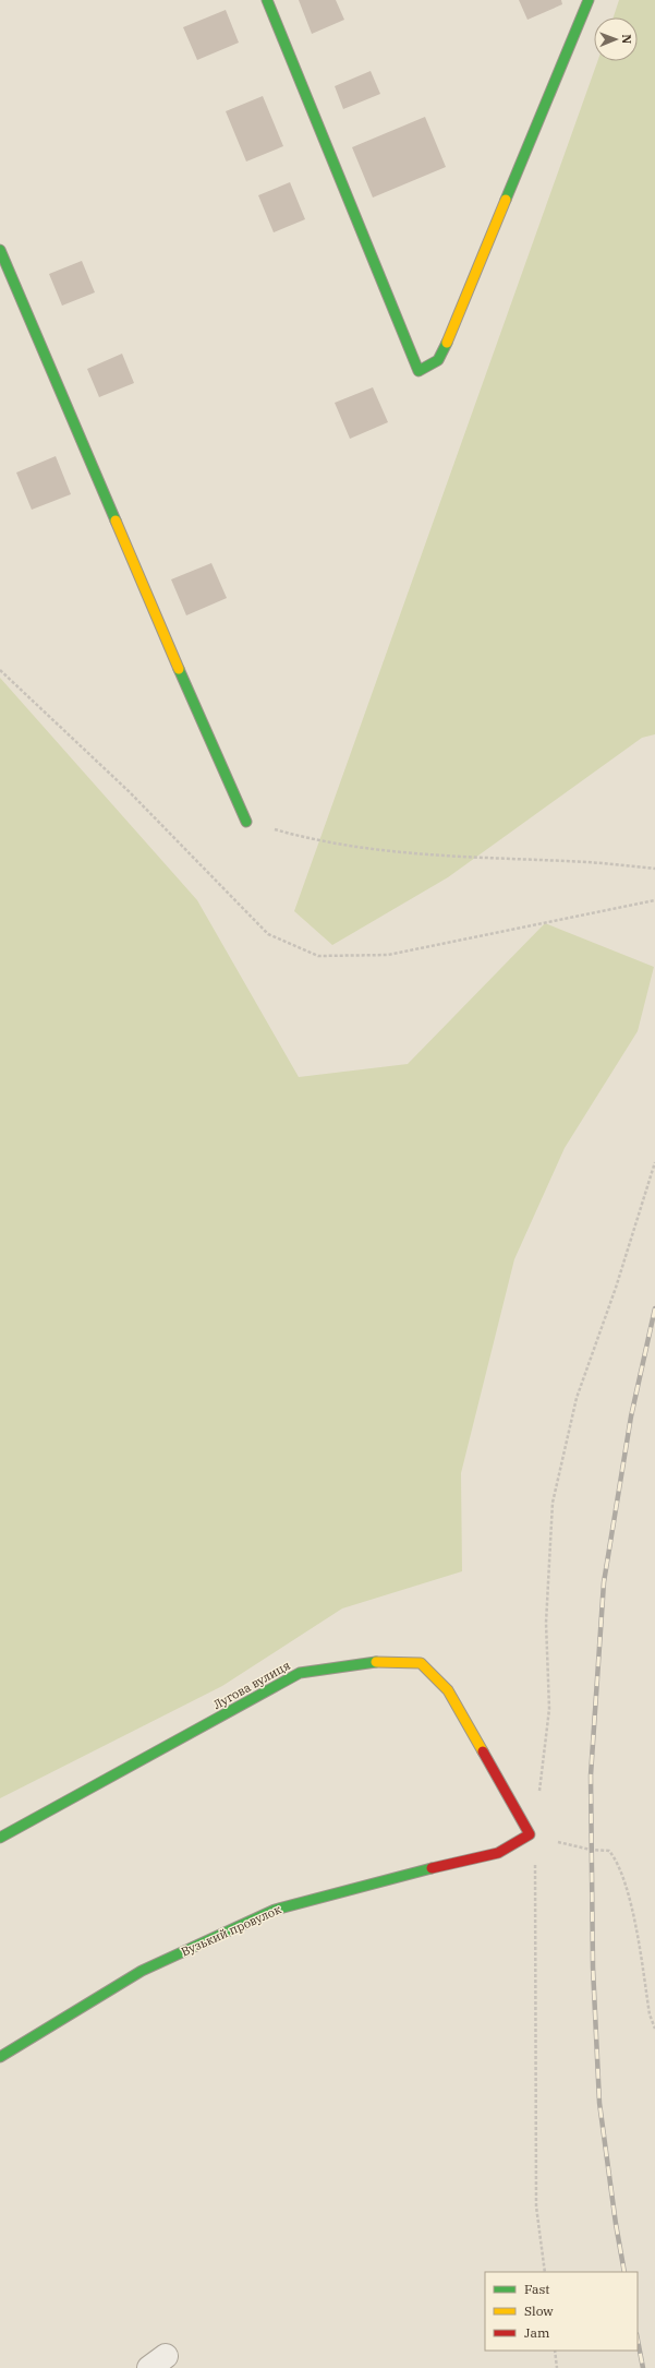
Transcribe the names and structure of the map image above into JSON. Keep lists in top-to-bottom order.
{
  "streets": {
    "street": ["Лугова вулиця", "Вузький провулок"]
  },
  "crossings": [
    ["Лугова вулиця", "Вузький провулок"]
  ],
  "legend": ["Fast", "Slow", "Jam"],
  "north": "right"
}
